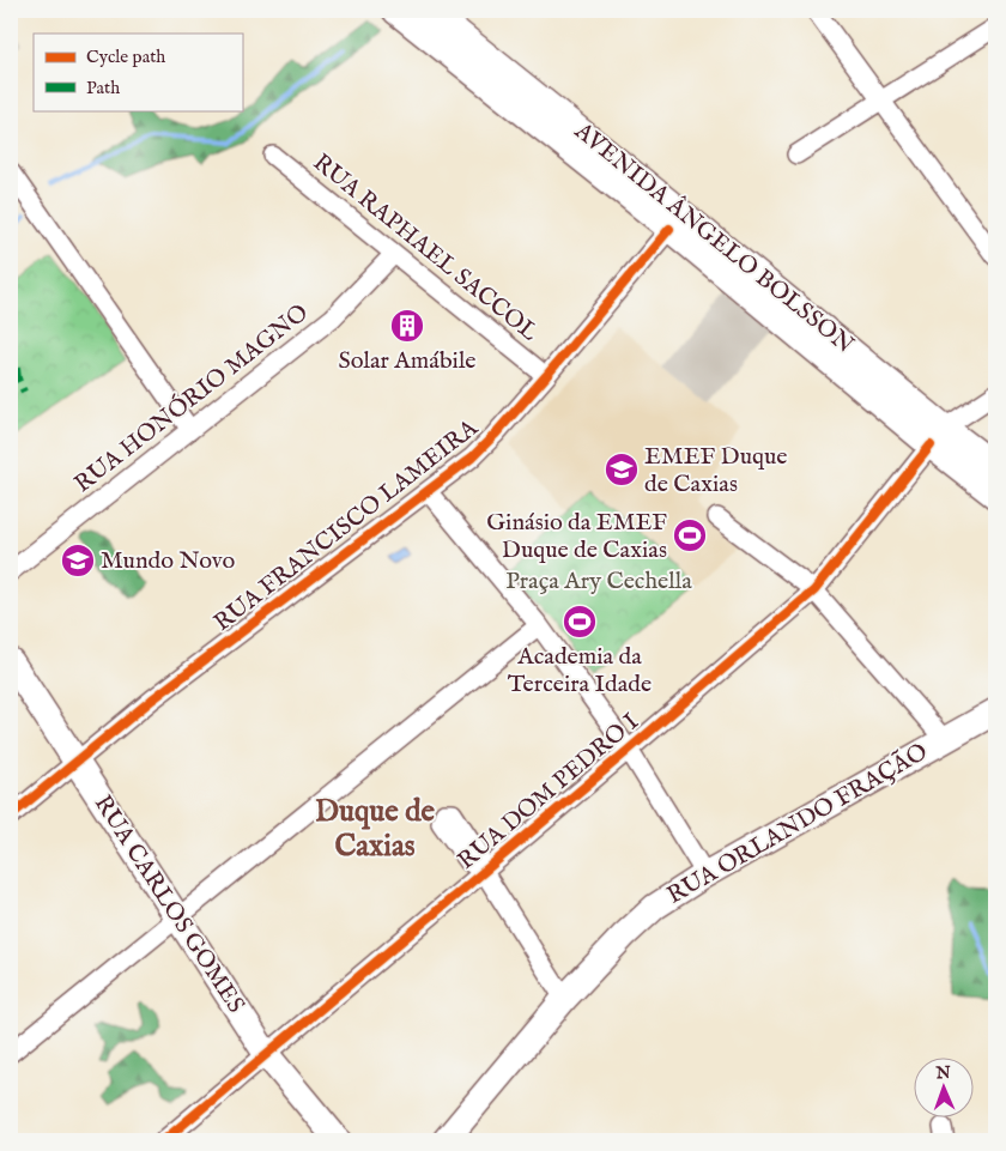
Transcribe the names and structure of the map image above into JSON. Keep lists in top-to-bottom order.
{
  "streets": {
    "main road": ["AVENIDA ÂNGELO BOLSSON", "RUA ORLANDO FRAÇÃO", "RUA CARLOS GOMES"],
    "street": [
      "RUA RAPHAEL SACCOL",
      "RUA HONÓRIO MAGNO",
      "RUA FRANCISCO LAMEIRA",
      "RUA DOM PEDRO I"
    ]
  },
  "crossings": [
    ["AVENIDA ÂNGELO BOLSSON", "RUA FRANCISCO LAMEIRA"],
    ["AVENIDA ÂNGELO BOLSSON", "RUA DOM PEDRO I"],
    ["RUA RAPHAEL SACCOL", "RUA HONÓRIO MAGNO"],
    ["RUA RAPHAEL SACCOL", "RUA FRANCISCO LAMEIRA"],
    ["RUA FRANCISCO LAMEIRA", "RUA CARLOS GOMES"],
    ["RUA DOM PEDRO I", "RUA CARLOS GOMES"]
  ],
  "districts": ["Duque de Caxias"],
  "parks": ["Praça Ary Cechella"],
  "places": {
    "building": ["Solar Amábile"],
    "school or university": ["EMEF Duque de Caxias", "Mundo Novo"],
    "sports": ["Ginásio da EMEF Duque de Caxias", "Academia da Terceira Idade"]
  },
  "legend": ["Cycle path", "Path"],
  "north": "top"
}
